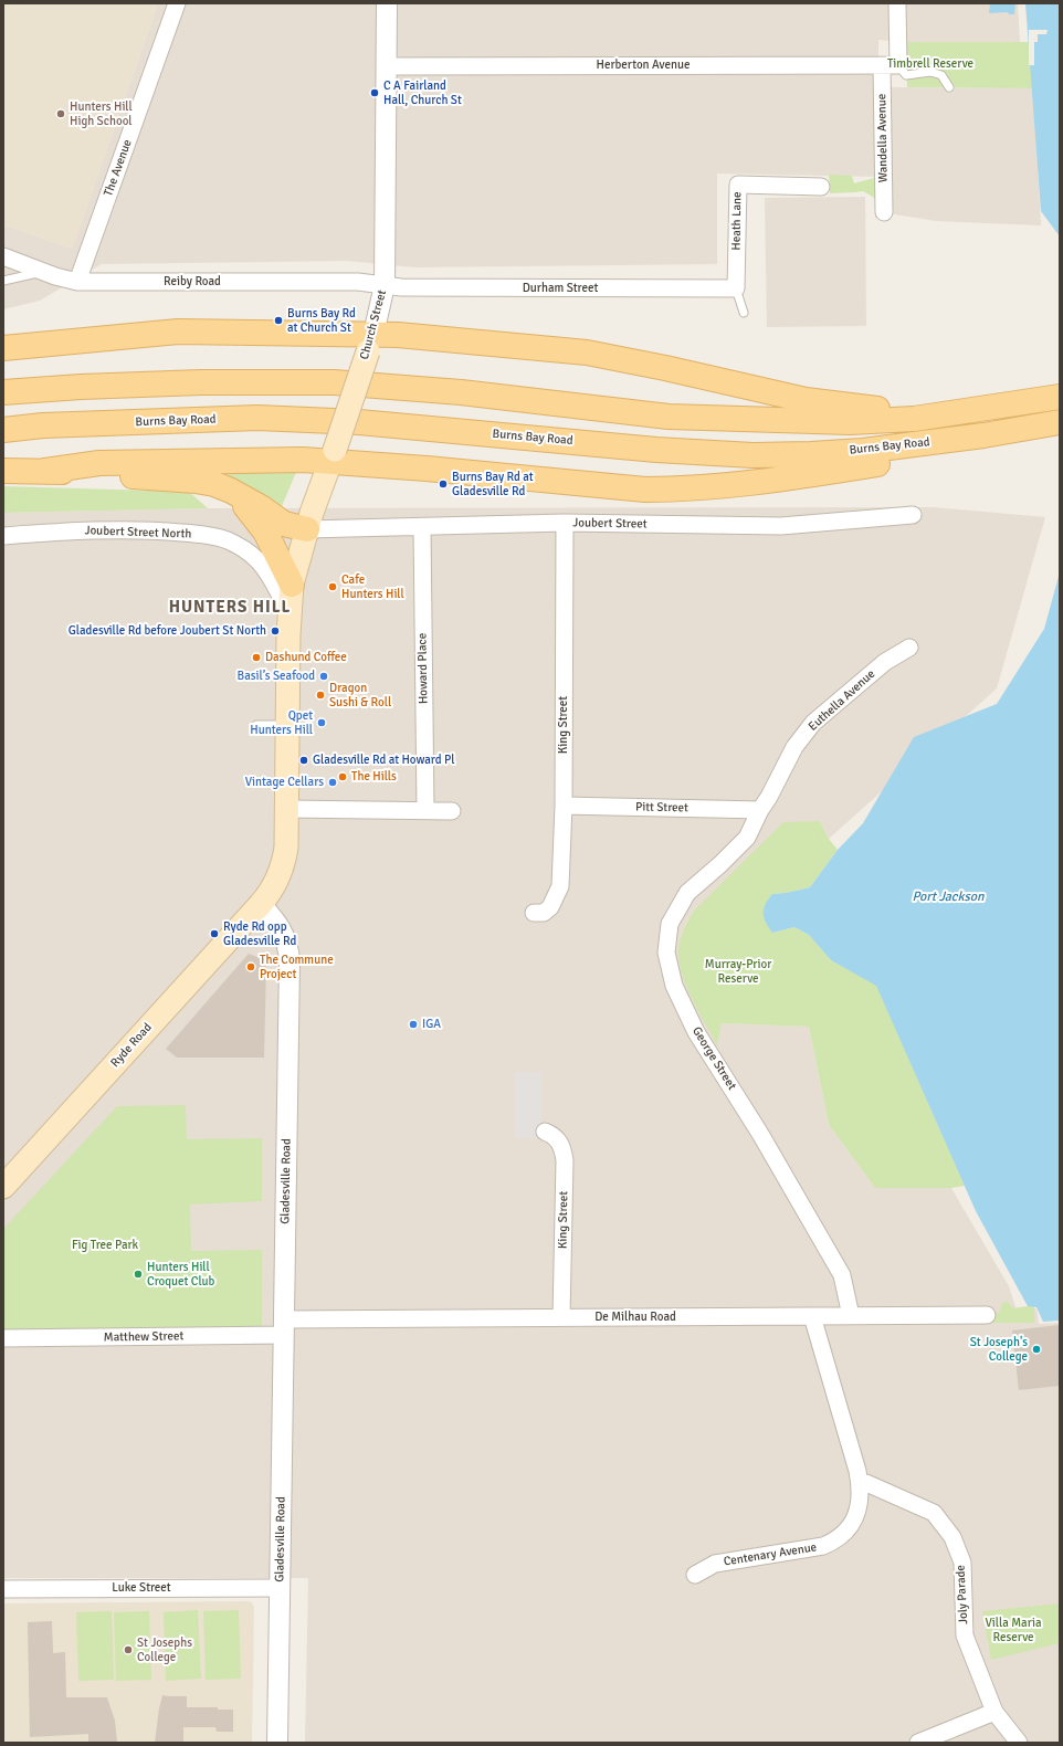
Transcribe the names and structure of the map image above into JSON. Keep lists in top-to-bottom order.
{
  "streets": {
    "main road": ["Church Street", "Burns Bay Road", "Ryde Road"],
    "street": [
      "Herberton Avenue",
      "Wandella Avenue",
      "The Avenue",
      "Heath Lane",
      "Reiby Road",
      "Durham Street",
      "Joubert Street",
      "Joubert Street North",
      "Howard Place",
      "Euthella Avenue",
      "King Street",
      "Pitt Street",
      "George Street",
      "Gladesville Road",
      "De Milhau Road",
      "Matthew Street",
      "Centenary Avenue",
      "Luke Street",
      "Joly Parade"
    ]
  },
  "crossings": [
    ["Herberton Avenue", "Wandella Avenue"],
    ["Herberton Avenue", "Church Street"],
    ["The Avenue", "Reiby Road"],
    ["Heath Lane", "Durham Street"],
    ["Reiby Road", "Durham Street"],
    ["Reiby Road", "Church Street"],
    ["Durham Street", "Church Street"],
    ["Church Street", "Joubert Street"],
    ["Church Street", "Joubert Street North"],
    ["Joubert Street", "Howard Place"],
    ["Joubert Street", "King Street"],
    ["Euthella Avenue", "Pitt Street"],
    ["Euthella Avenue", "George Street"],
    ["King Street", "Pitt Street"],
    ["King Street", "De Milhau Road"],
    ["Pitt Street", "George Street"],
    ["Ryde Road", "Gladesville Road"],
    ["George Street", "De Milhau Road"],
    ["Gladesville Road", "De Milhau Road"],
    ["Gladesville Road", "Matthew Street"],
    ["Gladesville Road", "Luke Street"],
    ["De Milhau Road", "Matthew Street"],
    ["De Milhau Road", "Centenary Avenue"],
    ["Centenary Avenue", "Joly Parade"]
  ],
  "districts": ["HUNTERS HILL"],
  "water": ["Port Jackson"],
  "parks": [
    "Timbrell Reserve",
    "Murray-Prior Reserve",
    "Fig Tree Park",
    "Villa Maria Reserve"
  ],
  "places": [
    "C A Fairland Hall, Church St",
    "Hunters Hill High School",
    "Burns Bay Rd at Church St",
    "Burns Bay Rd at Gladesville Rd",
    "Cafe Hunters Hill",
    "Gladesville Rd before Joubert St North",
    "Dashund Coffee",
    "Basil’s Seafood",
    "Dragon Sushi & Roll",
    "Qpet Hunters Hill",
    "Gladesville Rd at Howard Pl",
    "The Hills",
    "Vintage Cellars",
    "Ryde Rd opp Gladesville Rd",
    "The Commune Project",
    "IGA",
    "Hunters Hill Croquet Club",
    "St Joseph's College",
    "St Josephs College"
  ]
}
